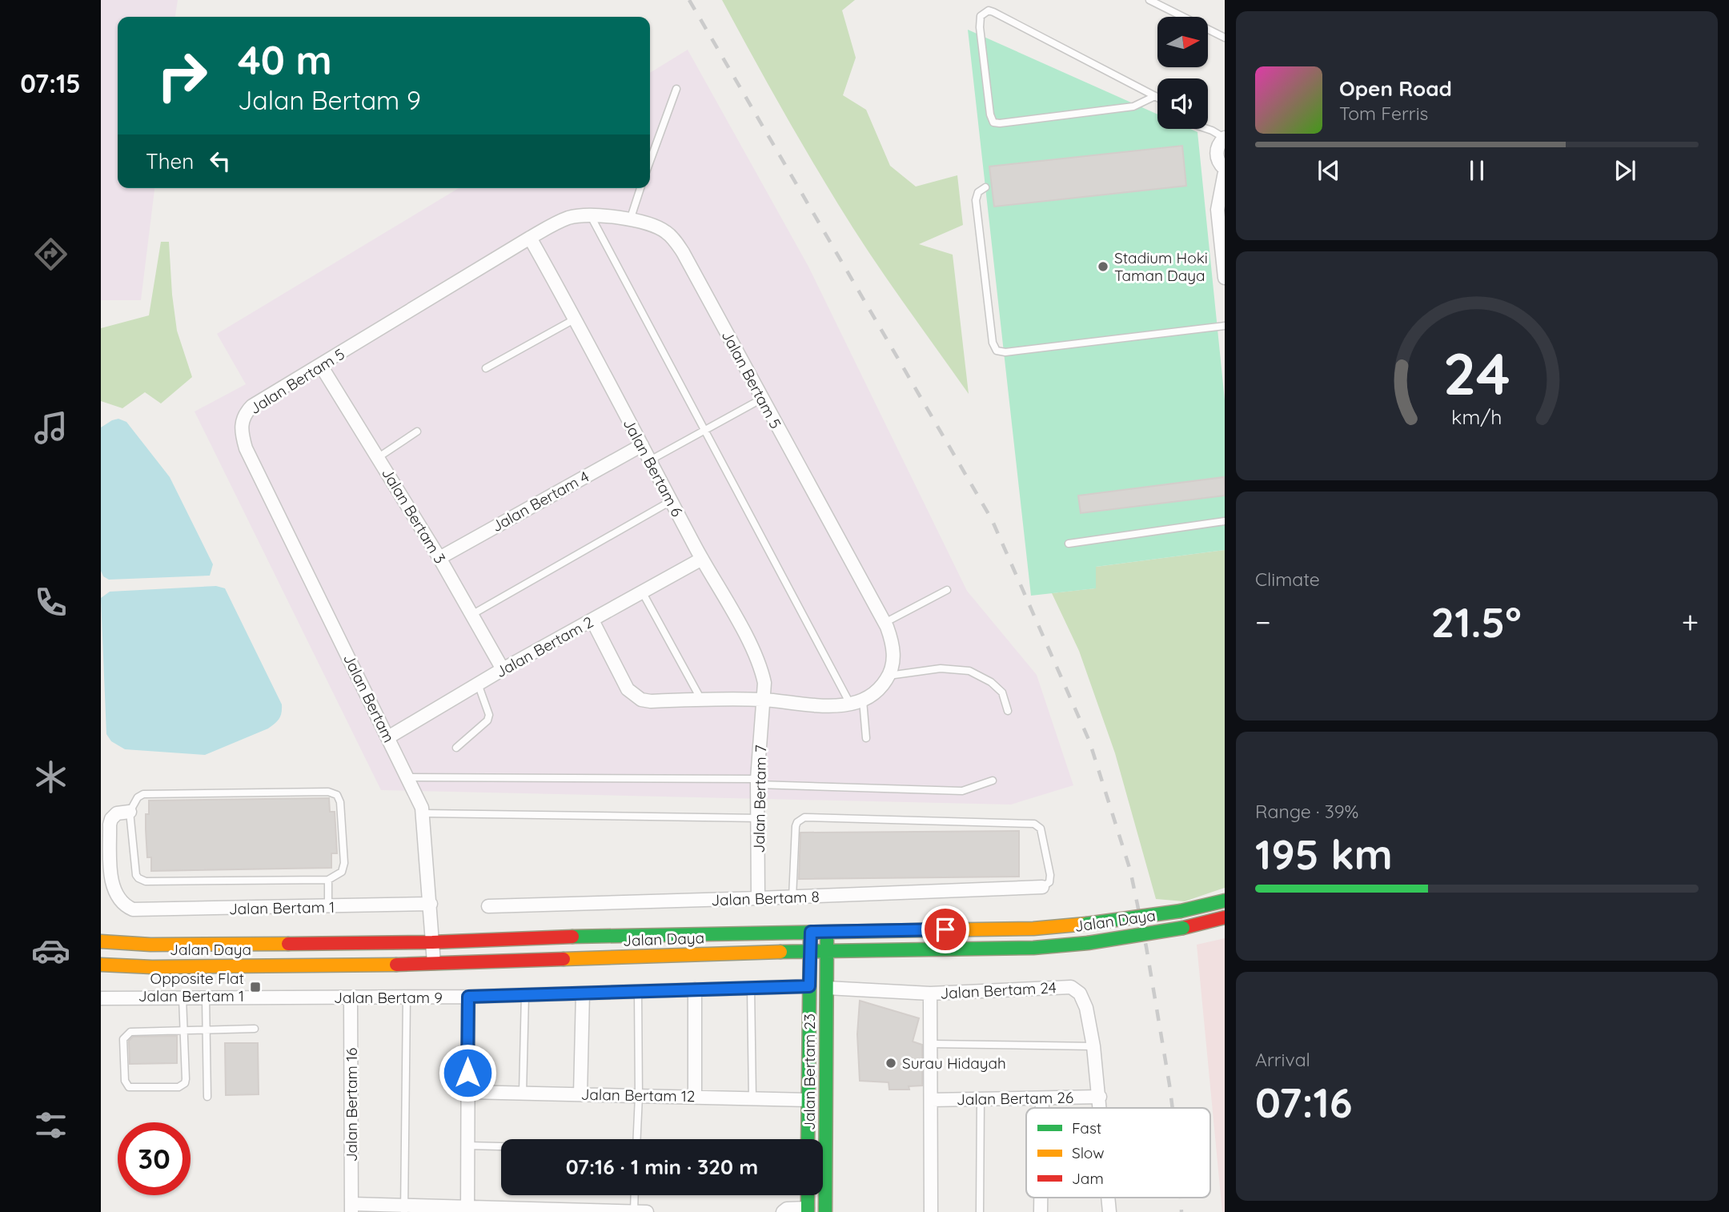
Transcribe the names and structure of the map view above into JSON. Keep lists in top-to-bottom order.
{
  "streets": {
    "main road": ["Jalan Daya", "Jalan Bertam 23"],
    "street": [
      "Jalan Bertam 5",
      "Jalan Bertam 6",
      "Jalan Bertam 4",
      "Jalan Bertam 3",
      "Jalan Bertam 2",
      "Jalan Bertam",
      "Jalan Bertam 7",
      "Jalan Bertam 8",
      "Jalan Bertam 1",
      "Jalan Bertam 24",
      "Jalan Bertam 9",
      "Jalan Bertam 12",
      "Jalan Bertam 26",
      "Jalan Bertam 16"
    ]
  },
  "crossings": [
    ["Jalan Bertam 5", "Jalan Bertam 6"],
    ["Jalan Bertam 5", "Jalan Bertam 3"],
    ["Jalan Bertam 5", "Jalan Bertam"],
    ["Jalan Bertam 6", "Jalan Bertam 4"],
    ["Jalan Bertam 6", "Jalan Bertam 2"],
    ["Jalan Bertam 6", "Jalan Bertam 7"],
    ["Jalan Bertam 4", "Jalan Bertam 3"],
    ["Jalan Bertam 3", "Jalan Bertam 2"],
    ["Jalan Bertam 2", "Jalan Bertam"],
    ["Jalan Bertam", "Jalan Bertam 1"],
    ["Jalan Bertam", "Jalan Daya"],
    ["Jalan Bertam 7", "Jalan Bertam 8"],
    ["Jalan Daya", "Jalan Bertam 23"],
    ["Jalan Bertam 24", "Jalan Bertam 23"],
    ["Jalan Bertam 24", "Jalan Bertam 26"],
    ["Jalan Bertam 9", "Jalan Bertam 23"],
    ["Jalan Bertam 9", "Jalan Bertam 16"],
    ["Jalan Bertam 23", "Jalan Bertam 12"]
  ],
  "places": {
    "other": ["Stadium Hoki Taman Daya", "Surau Hidayah"],
    "transit": ["Opposite Flat Jalan Bertam 1"]
  },
  "legend": ["Fast", "Slow", "Jam"],
  "north": "right",
  "page": {
    "tabs": "07:15",
    "turn": ["40 m", "Jalan Bertam 9"],
    "song": ["Open Road", "Tom Ferris"],
    "then": "Then",
    "tile": [
      "Climate",
      ["Range · 39%", "195 km"],
      ["Arrival", "07:16"]
    ],
    "heat": ["−", "21.5°", "+"],
    "limit": "30",
    "trip": "07:16 · 1 min · 320 m",
    "gauge": ["24", "km/h"]
  }
}
